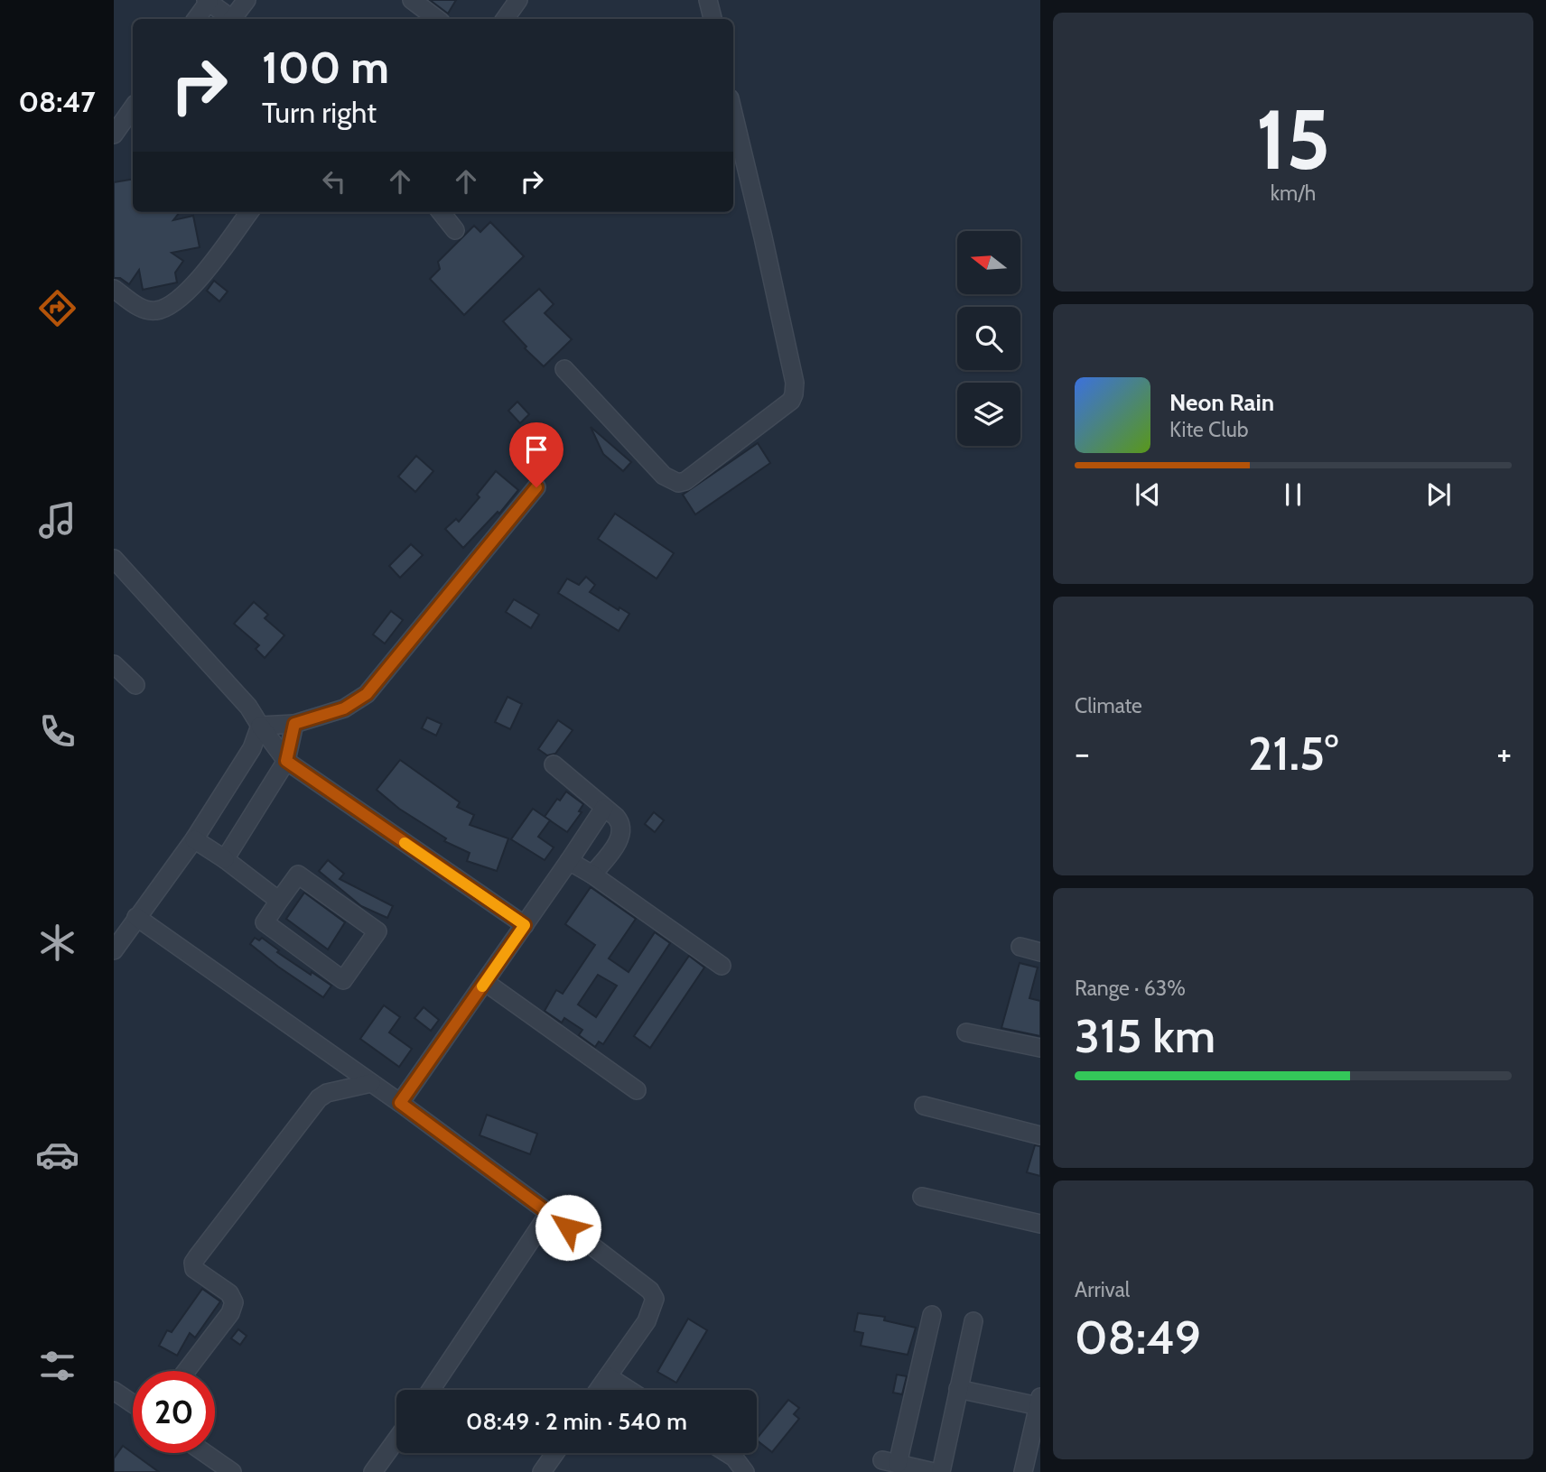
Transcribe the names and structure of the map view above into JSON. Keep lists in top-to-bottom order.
{
  "north": "left",
  "page": {
    "tabs": "08:47",
    "tile": [
      ["15", "km/h"],
      "Climate",
      ["Range · 63%", "315 km"],
      ["Arrival", "08:49"]
    ],
    "turn": ["100 m", "Turn right"],
    "song": ["Neon Rain", "Kite Club"],
    "heat": ["−", "21.5°", "+"],
    "limit": "20",
    "trip": "08:49 · 2 min · 540 m"
  }
}
